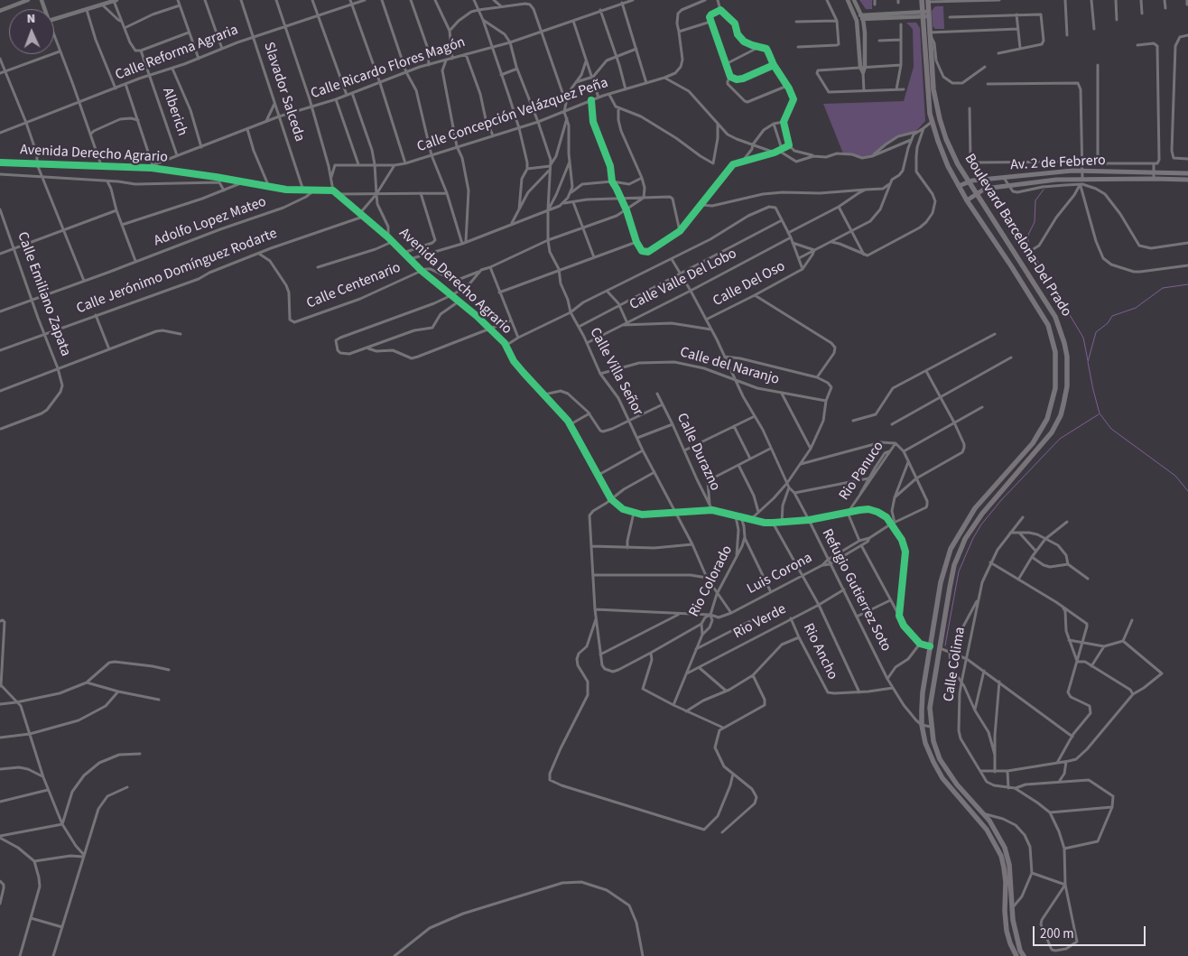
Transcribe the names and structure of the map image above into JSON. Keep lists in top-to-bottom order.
{
  "streets": {
    "main road": ["Av. 2 de Febrero", "Boulevard Barcelona-Del Prado"],
    "street": [
      "Calle Reforma Agraria",
      "Calle Ricardo Flores Magón",
      "Slavador Salceda",
      "Alberich",
      "Calle Concepción Velázquez Peña",
      "Avenida Derecho Agrario",
      "Adolfo Lopez Mateo",
      "Calle Jerónimo Domínguez Rodarte",
      "Calle Valle Del Lobo",
      "Calle Del Oso",
      "Calle Centenario",
      "Calle Emiliano Zapata",
      "Calle del Naranjo",
      "Calle Villa Señor",
      "Calle Durazno",
      "Rio Panuco",
      "Luis Corona",
      "Rio Colorado",
      "Refugio Gutierrez Soto",
      "Rio Verde",
      "Rio Ancho",
      "Calle Colima"
    ]
  },
  "crossings": [
    ["Calle Reforma Agraria", "Slavador Salceda"],
    ["Calle Reforma Agraria", "Alberich"],
    ["Calle Ricardo Flores Magón", "Slavador Salceda"],
    ["Calle Ricardo Flores Magón", "Alberich"],
    ["Calle Ricardo Flores Magón", "Avenida Derecho Agrario"],
    ["Slavador Salceda", "Avenida Derecho Agrario"],
    ["Calle Concepción Velázquez Peña", "Calle Villa Señor"],
    ["Avenida Derecho Agrario", "Adolfo Lopez Mateo"],
    ["Avenida Derecho Agrario", "Calle Jerónimo Domínguez Rodarte"],
    ["Avenida Derecho Agrario", "Calle Valle Del Lobo"],
    ["Avenida Derecho Agrario", "Calle Centenario"],
    ["Avenida Derecho Agrario", "Calle Villa Señor"],
    ["Avenida Derecho Agrario", "Calle Durazno"],
    ["Avenida Derecho Agrario", "Rio Panuco"],
    ["Avenida Derecho Agrario", "Luis Corona"],
    ["Avenida Derecho Agrario", "Rio Colorado"],
    ["Avenida Derecho Agrario", "Refugio Gutierrez Soto"],
    ["Av. 2 de Febrero", "Boulevard Barcelona-Del Prado"],
    ["Boulevard Barcelona-Del Prado", "Refugio Gutierrez Soto"],
    ["Calle Jerónimo Domínguez Rodarte", "Calle Centenario"],
    ["Calle Jerónimo Domínguez Rodarte", "Calle Emiliano Zapata"],
    ["Calle Valle Del Lobo", "Calle Villa Señor"],
    ["Calle Valle Del Lobo", "Refugio Gutierrez Soto"],
    ["Calle Del Oso", "Refugio Gutierrez Soto"],
    ["Calle del Naranjo", "Calle Villa Señor"],
    ["Calle del Naranjo", "Refugio Gutierrez Soto"],
    ["Calle Villa Señor", "Luis Corona"],
    ["Calle Villa Señor", "Rio Colorado"],
    ["Luis Corona", "Rio Colorado"],
    ["Luis Corona", "Refugio Gutierrez Soto"],
    ["Rio Colorado", "Rio Verde"],
    ["Refugio Gutierrez Soto", "Rio Verde"],
    ["Rio Verde", "Rio Ancho"]
  ],
  "scale_bar": "200 m",
  "north": "top"
}
